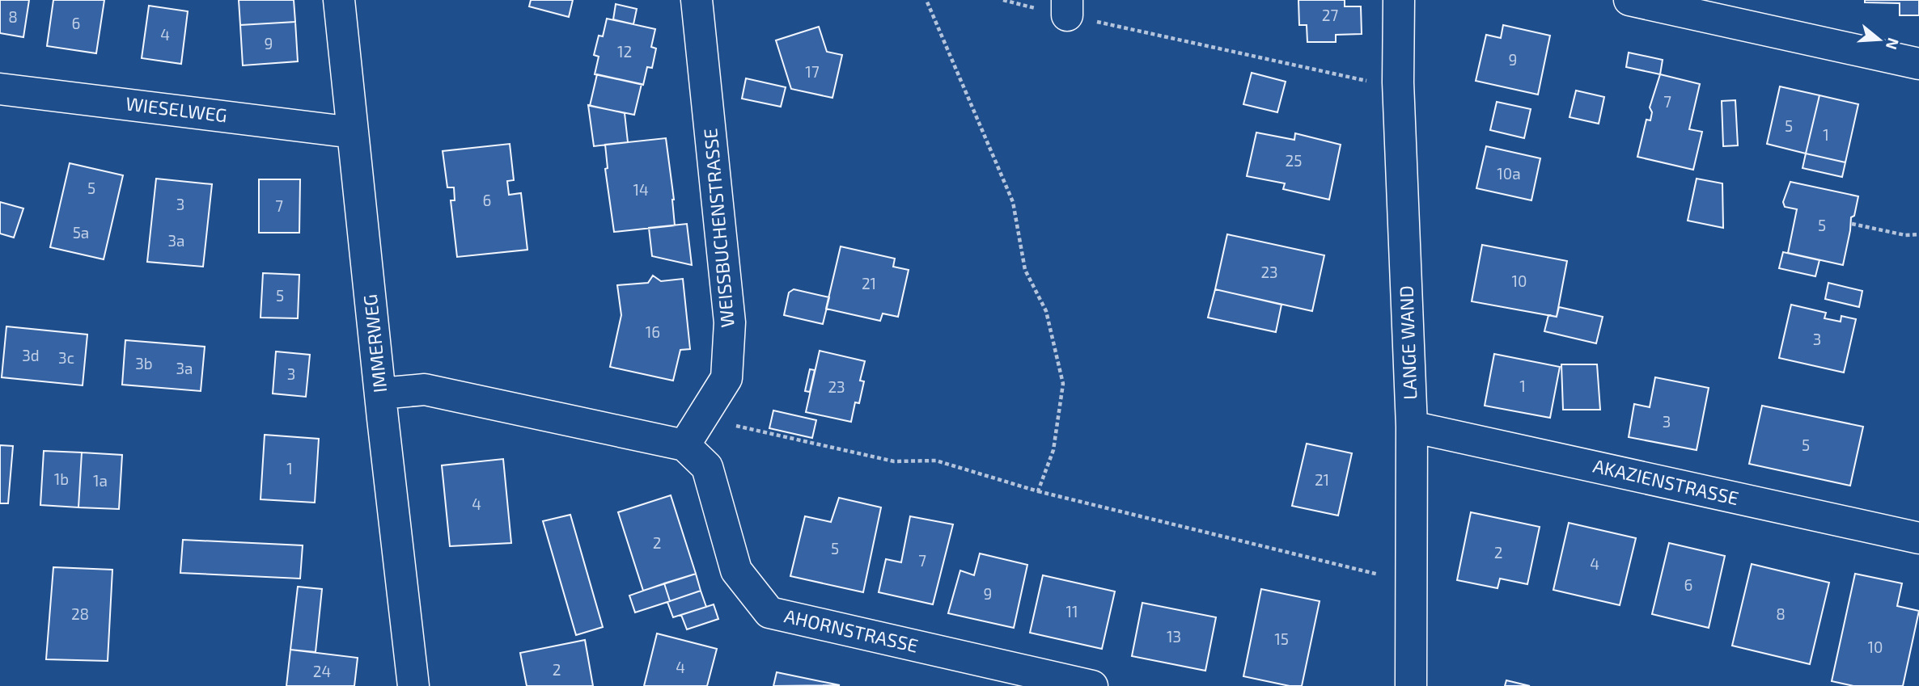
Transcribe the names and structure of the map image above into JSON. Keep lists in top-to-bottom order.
{
  "streets": {
    "street": [
      "WIESELWEG",
      "WEISSBUCHENSTRASSE",
      "LANGE WAND",
      "IMMERWEG",
      "AKAZIENSTRASSE",
      "AHORNSTRASSE"
    ]
  },
  "crossings": [
    ["WIESELWEG", "IMMERWEG"],
    ["WEISSBUCHENSTRASSE", "AHORNSTRASSE"],
    ["LANGE WAND", "AKAZIENSTRASSE"]
  ],
  "house_numbers": [
    "27",
    "8",
    "6",
    "4",
    "9",
    "12",
    "9",
    "17",
    "7",
    "5",
    "1",
    "25",
    "10a",
    "5",
    "14",
    "6",
    "3",
    "7",
    "5",
    "5a",
    "3a",
    "23",
    "10",
    "21",
    "5",
    "16",
    "3",
    "3d",
    "3c",
    "3b",
    "3a",
    "3",
    "1",
    "23",
    "3",
    "5",
    "1",
    "1b",
    "21",
    "1a",
    "4",
    "2",
    "5",
    "2",
    "7",
    "4",
    "6",
    "9",
    "11",
    "28",
    "8",
    "13",
    "15",
    "10",
    "4",
    "2",
    "24"
  ],
  "north": "right"
}
